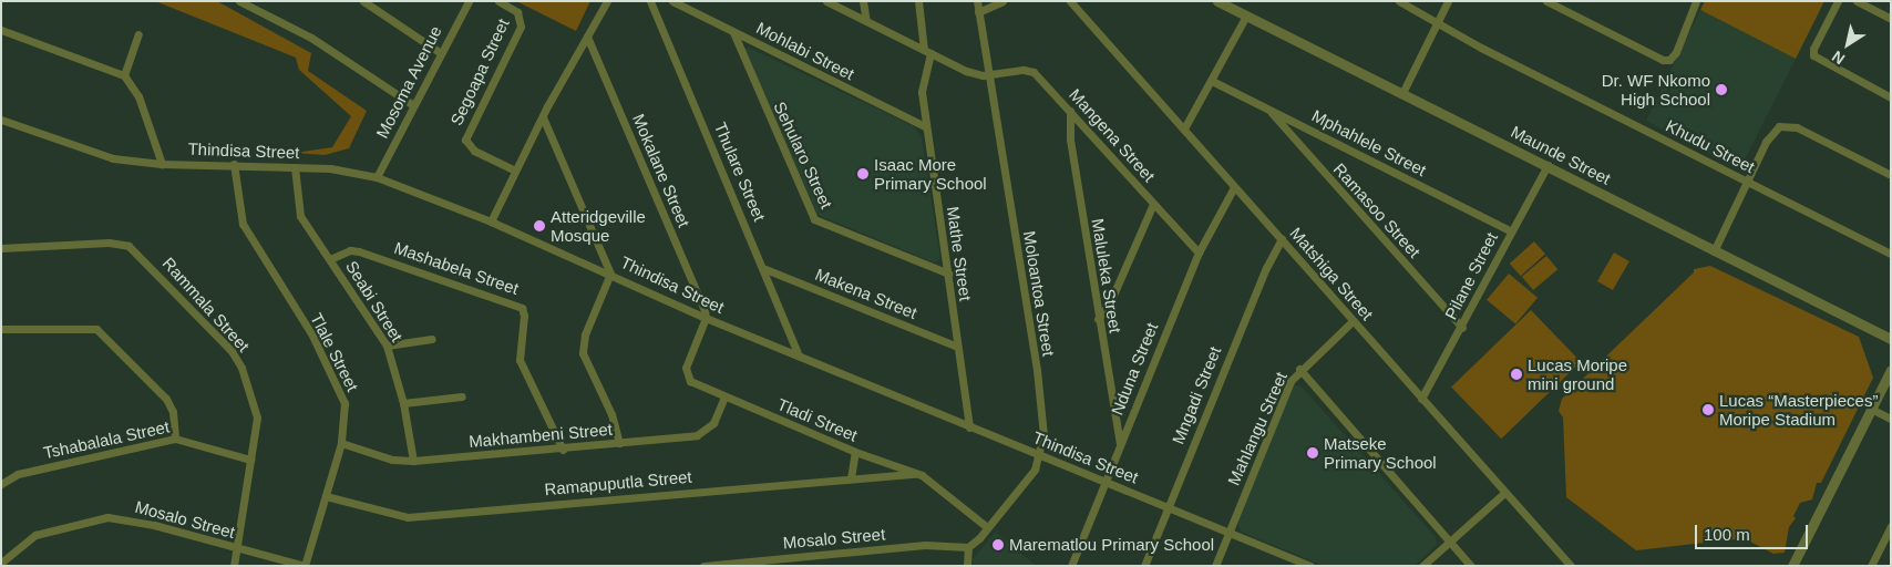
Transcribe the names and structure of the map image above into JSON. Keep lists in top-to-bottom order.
{
  "streets": {
    "street": [
      "Mohlabi Street",
      "Segoapa Street",
      "Mosoma Avenue",
      "Mangena Street",
      "Mphahlele Street",
      "Khudu Street",
      "Thindisa Street",
      "Sehularo Street",
      "Maunde Street",
      "Mokalane Street",
      "Thulare Street",
      "Ramasoo Street",
      "Mathe Street",
      "Mashabela Street",
      "Matshiga Street",
      "Maluleka Street",
      "Pilane Street",
      "Makena Street",
      "Moloantoa Street",
      "Seabi Street",
      "Rammala Street",
      "Tlale Street",
      "Nduna Street",
      "Mngadi Street",
      "Tladi Street",
      "Mahlangu Street",
      "Makhambeni Street",
      "Tshabalala Street",
      "Ramapuputla Street",
      "Mosalo Street"
    ]
  },
  "crossings": [
    ["Mohlabi Street", "Sehularo Street"],
    ["Mohlabi Street", "Mathe Street"],
    ["Mosoma Avenue", "Thindisa Street"],
    ["Mangena Street", "Maluleka Street"],
    ["Mangena Street", "Moloantoa Street"],
    ["Mangena Street", "Nduna Street"],
    ["Mphahlele Street", "Ramasoo Street"],
    ["Mphahlele Street", "Pilane Street"],
    ["Thindisa Street", "Mokalane Street"],
    ["Thindisa Street", "Thulare Street"],
    ["Thindisa Street", "Mathe Street"],
    ["Thindisa Street", "Moloantoa Street"],
    ["Thindisa Street", "Seabi Street"],
    ["Thindisa Street", "Tlale Street"],
    ["Thindisa Street", "Nduna Street"],
    ["Thindisa Street", "Mngadi Street"],
    ["Thindisa Street", "Tladi Street"],
    ["Thindisa Street", "Mahlangu Street"],
    ["Sehularo Street", "Mathe Street"],
    ["Maunde Street", "Pilane Street"],
    ["Mokalane Street", "Tladi Street"],
    ["Thulare Street", "Makena Street"],
    ["Ramasoo Street", "Pilane Street"],
    ["Mathe Street", "Makena Street"],
    ["Mashabela Street", "Seabi Street"],
    ["Mashabela Street", "Makhambeni Street"],
    ["Matshiga Street", "Pilane Street"],
    ["Matshiga Street", "Nduna Street"],
    ["Matshiga Street", "Mngadi Street"],
    ["Matshiga Street", "Mahlangu Street"],
    ["Maluleka Street", "Nduna Street"],
    ["Moloantoa Street", "Tladi Street"],
    ["Moloantoa Street", "Mosalo Street"],
    ["Seabi Street", "Makhambeni Street"],
    ["Rammala Street", "Tshabalala Street"],
    ["Rammala Street", "Mosalo Street"],
    ["Tlale Street", "Makhambeni Street"],
    ["Tlale Street", "Ramapuputla Street"],
    ["Tlale Street", "Mosalo Street"],
    ["Tladi Street", "Makhambeni Street"],
    ["Tladi Street", "Ramapuputla Street"]
  ],
  "places": [
    "Dr. WF Nkomo High School",
    "Isaac More Primary School",
    "Atteridgeville Mosque",
    "Lucas Moripe mini ground",
    "Lucas “Masterpieces” Moripe Stadium",
    "Matseke Primary School",
    "Marematlou Primary School"
  ],
  "scale_bar": "100 m",
  "north": "bottom left"
}
